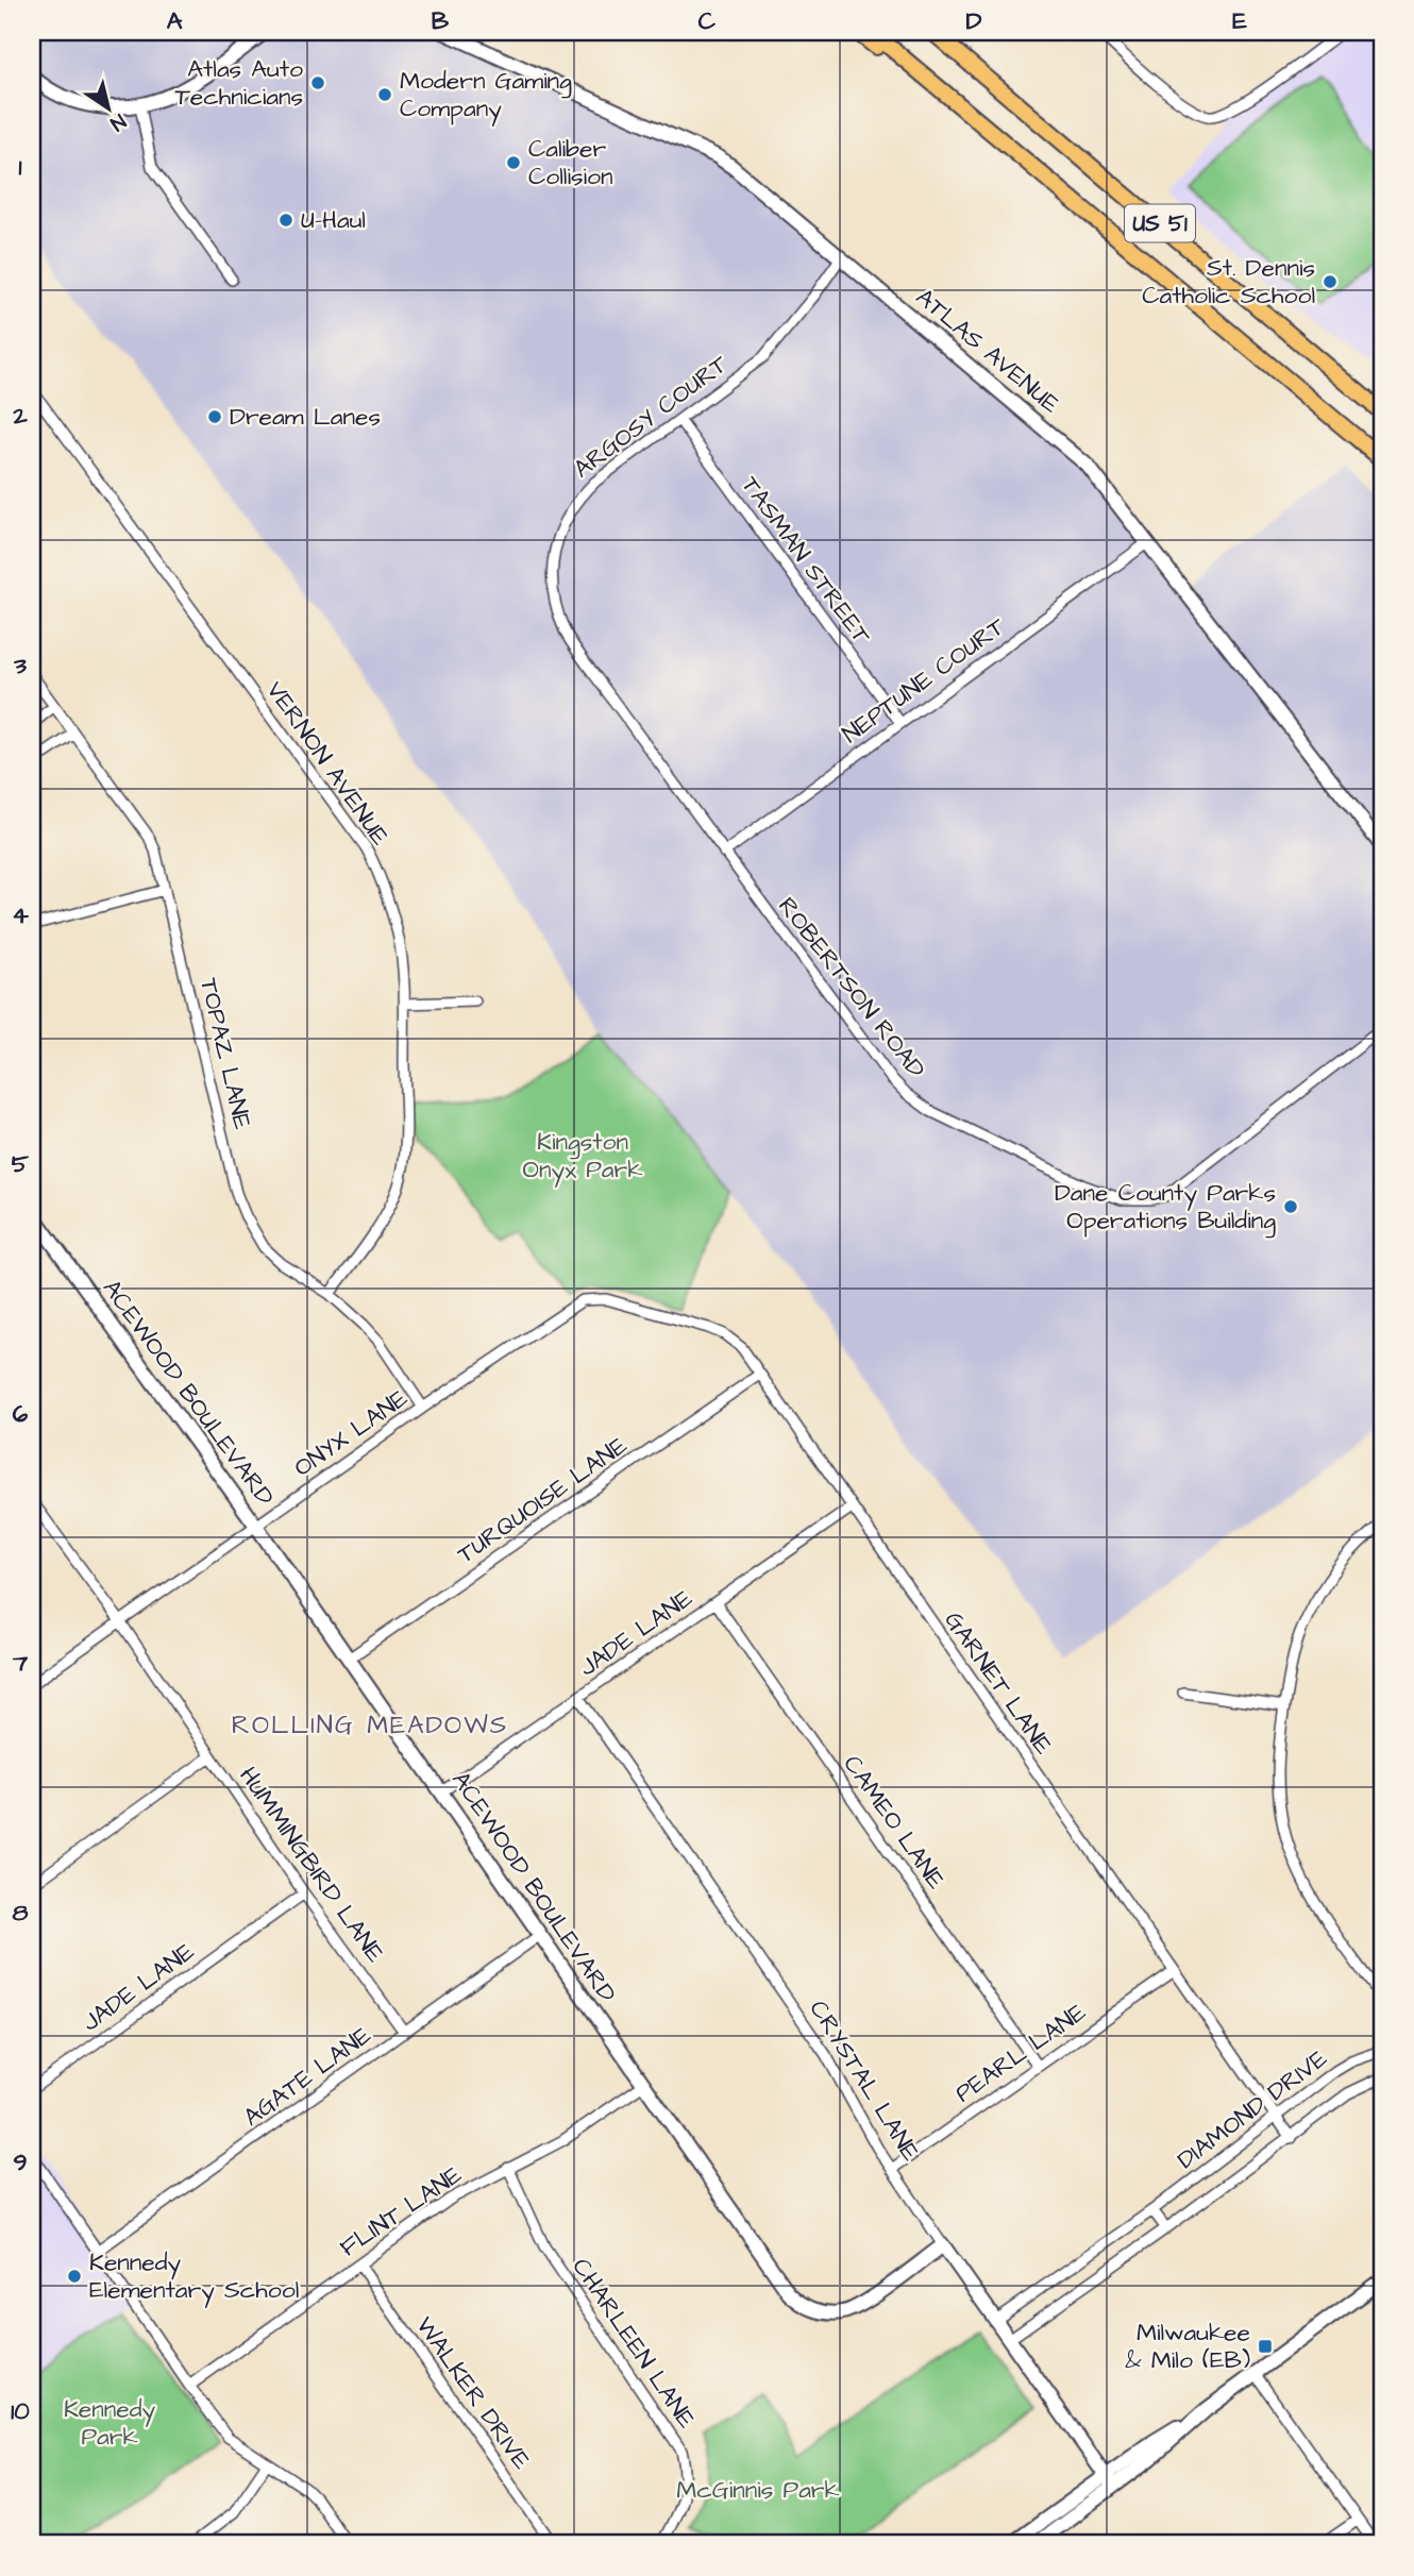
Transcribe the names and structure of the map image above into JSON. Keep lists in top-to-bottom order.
{
  "streets": {
    "main road": ["US 51"],
    "street": [
      "ATLAS AVENUE",
      "ARGOSY COURT",
      "TASMAN STREET",
      "NEPTUNE COURT",
      "VERNON AVENUE",
      "ROBERTSON ROAD",
      "TOPAZ LANE",
      "ACEWOOD BOULEVARD",
      "ONYX LANE",
      "TURQUOISE LANE",
      "JADE LANE",
      "GARNET LANE",
      "CAMEO LANE",
      "HUMMINGBIRD LANE",
      "PEARL LANE",
      "AGATE LANE",
      "CRYSTAL LANE",
      "DIAMOND DRIVE",
      "FLINT LANE",
      "CHARLEEN LANE",
      "WALKER DRIVE"
    ]
  },
  "crossings": [
    ["ATLAS AVENUE", "ARGOSY COURT"],
    ["ATLAS AVENUE", "NEPTUNE COURT"],
    ["ARGOSY COURT", "TASMAN STREET"],
    ["ARGOSY COURT", "NEPTUNE COURT"],
    ["ARGOSY COURT", "ROBERTSON ROAD"],
    ["TASMAN STREET", "NEPTUNE COURT"],
    ["NEPTUNE COURT", "ROBERTSON ROAD"],
    ["VERNON AVENUE", "TOPAZ LANE"],
    ["TOPAZ LANE", "ONYX LANE"],
    ["ACEWOOD BOULEVARD", "ONYX LANE"],
    ["ACEWOOD BOULEVARD", "TURQUOISE LANE"],
    ["ACEWOOD BOULEVARD", "JADE LANE"],
    ["ACEWOOD BOULEVARD", "AGATE LANE"],
    ["ACEWOOD BOULEVARD", "CRYSTAL LANE"],
    ["ACEWOOD BOULEVARD", "FLINT LANE"],
    ["ONYX LANE", "GARNET LANE"],
    ["ONYX LANE", "HUMMINGBIRD LANE"],
    ["TURQUOISE LANE", "GARNET LANE"],
    ["JADE LANE", "GARNET LANE"],
    ["JADE LANE", "CAMEO LANE"],
    ["JADE LANE", "HUMMINGBIRD LANE"],
    ["JADE LANE", "CRYSTAL LANE"],
    ["GARNET LANE", "PEARL LANE"],
    ["GARNET LANE", "DIAMOND DRIVE"],
    ["CAMEO LANE", "PEARL LANE"],
    ["HUMMINGBIRD LANE", "AGATE LANE"],
    ["PEARL LANE", "CRYSTAL LANE"],
    ["CRYSTAL LANE", "DIAMOND DRIVE"],
    ["FLINT LANE", "CHARLEEN LANE"],
    ["FLINT LANE", "WALKER DRIVE"]
  ],
  "districts": ["ROLLING MEADOWS"],
  "parks": ["Kingston Onyx Park", "Kennedy Park", "McGinnis Park"],
  "places": {
    "other": [
      "Atlas Auto Technicians",
      "Modern Gaming Company",
      "Caliber Collision",
      "U-Haul",
      "St. Dennis Catholic School",
      "Dream Lanes",
      "Dane County Parks Operations Building",
      "Kennedy Elementary School"
    ],
    "transit": ["Milwaukee & Milo (EB)"]
  },
  "north": "bottom right",
  "grid": {
    "columns": [
      "A",
      "B",
      "C",
      "D",
      "E"
    ],
    "rows": [
      "1",
      "2",
      "3",
      "4",
      "5",
      "6",
      "7",
      "8",
      "9",
      "10"
    ]
  }
}
